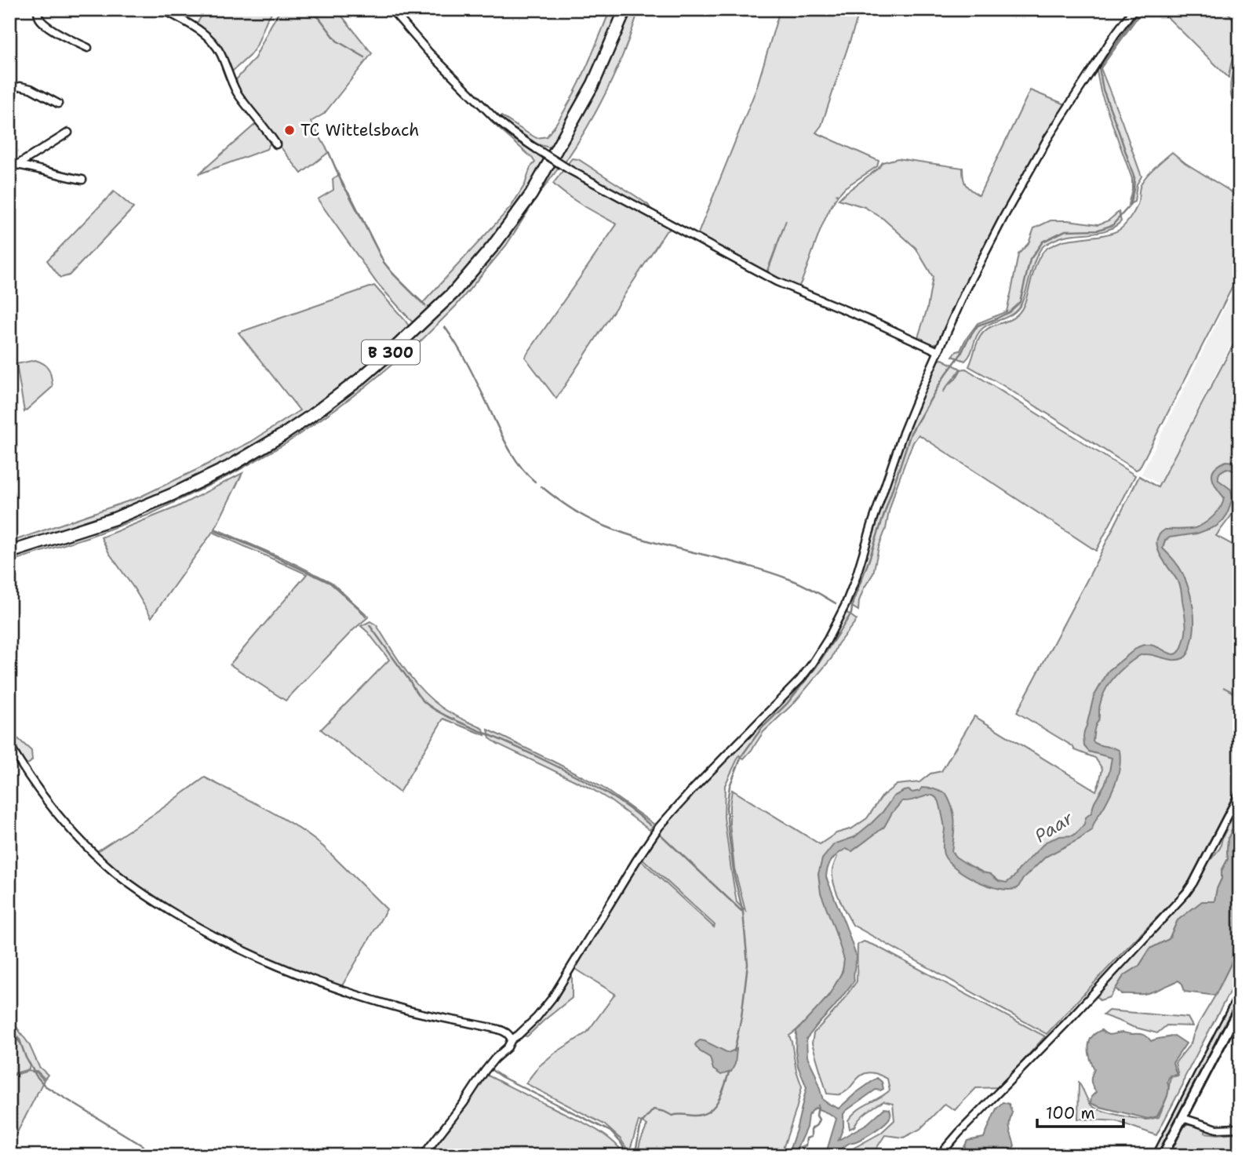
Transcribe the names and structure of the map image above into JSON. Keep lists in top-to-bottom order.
{
  "streets": {
    "highway": ["B 300"]
  },
  "water": ["Paar"],
  "places": ["TC Wittelsbach"],
  "scale_bar": "100 m"
}
